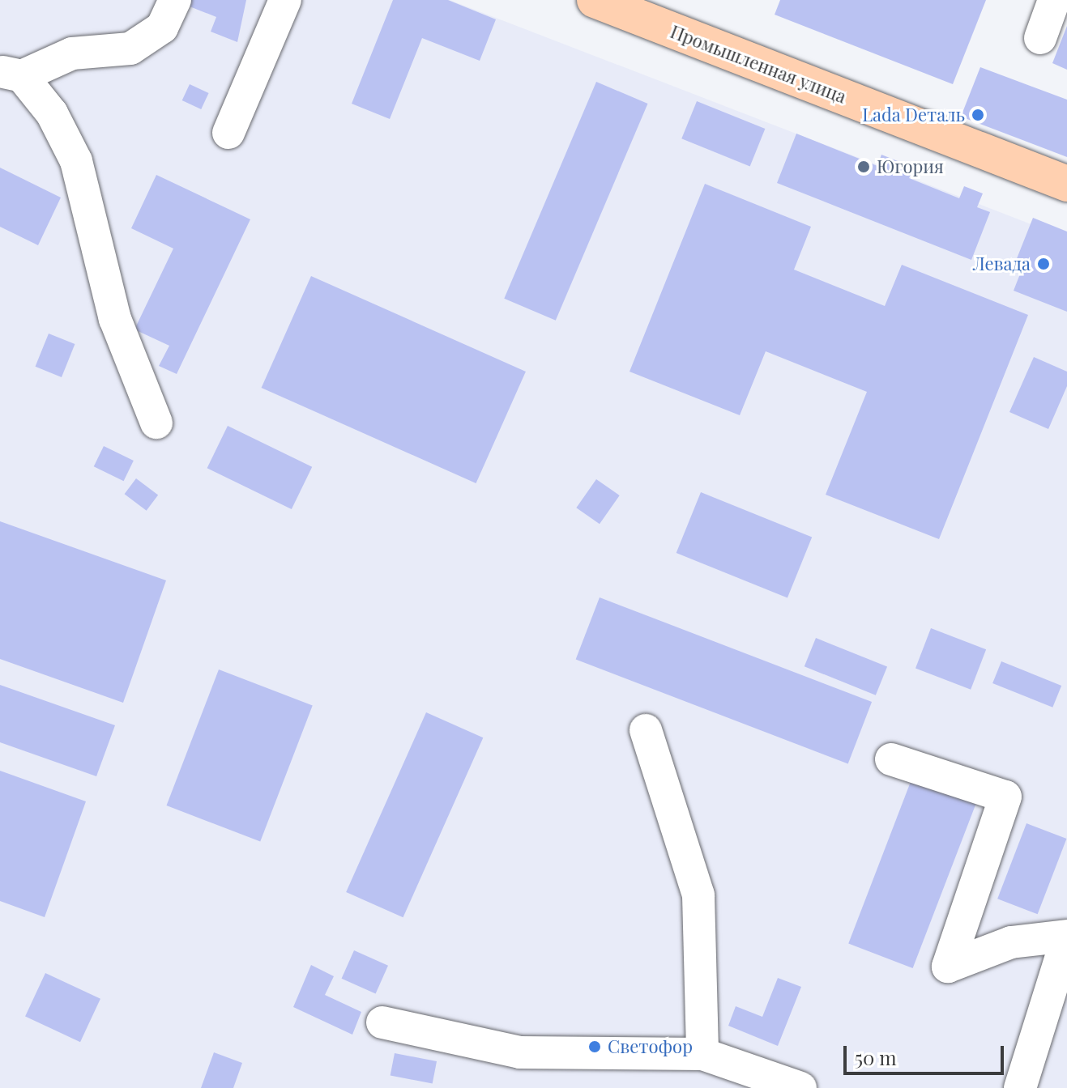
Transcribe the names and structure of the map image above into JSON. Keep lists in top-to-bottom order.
{
  "streets": {
    "main road": ["Промышленная улица"]
  },
  "places": [
    "Lada Dеталь",
    "Югория",
    "Левада",
    "Светофор"
  ],
  "scale_bar": "50 m"
}
